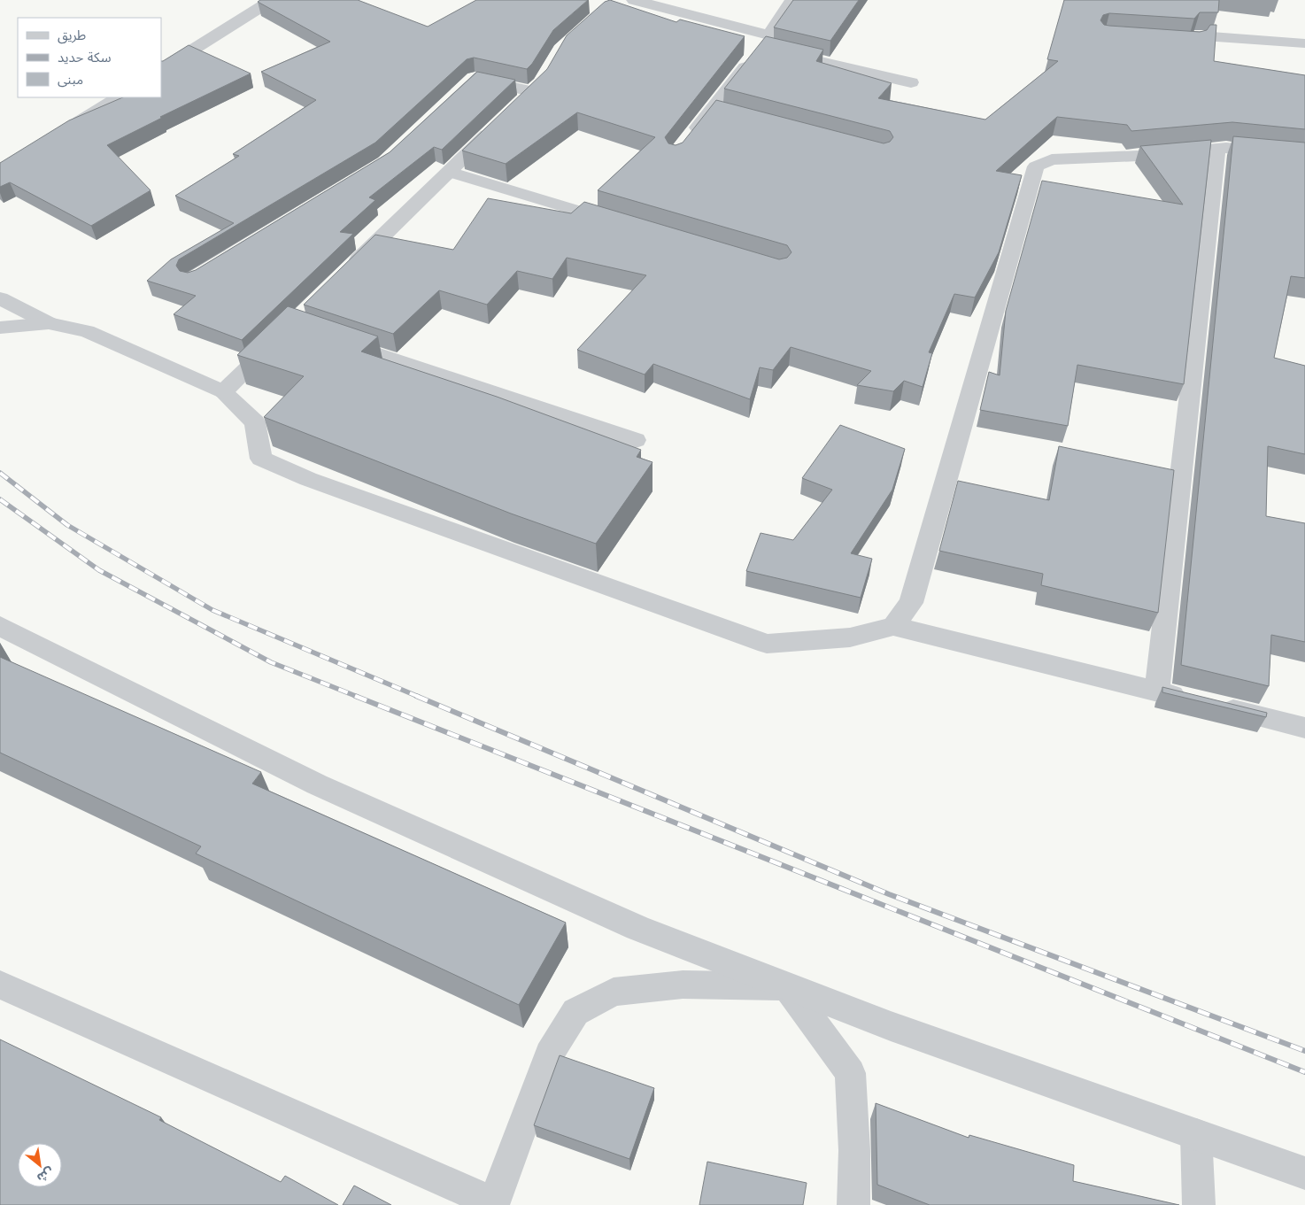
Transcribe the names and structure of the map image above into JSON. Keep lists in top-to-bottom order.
{
  "legend": ["طريق", "سكة حديد", "مبنى"],
  "north": "bottom right"
}
